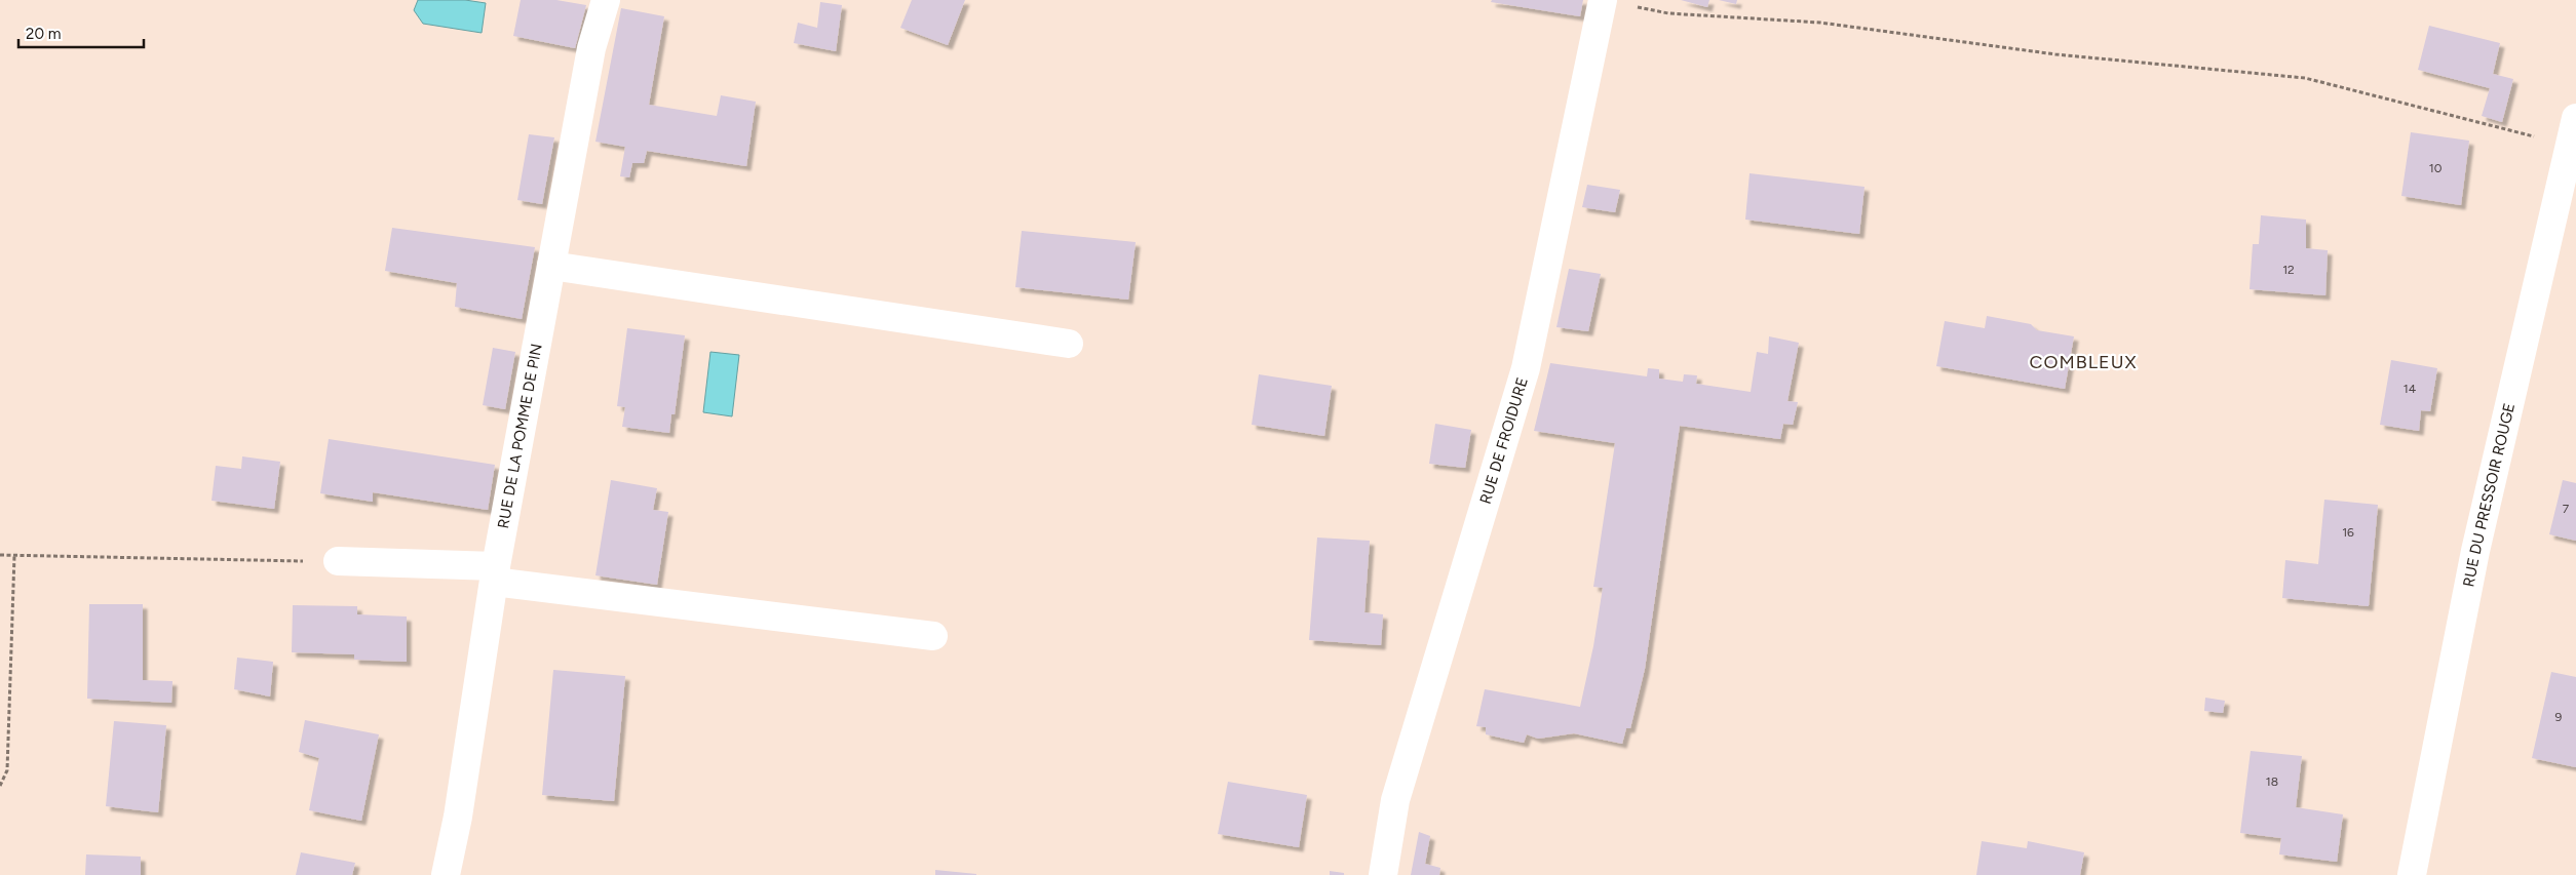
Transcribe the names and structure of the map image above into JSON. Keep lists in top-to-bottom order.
{
  "streets": {
    "street": ["RUE DE LA POMME DE PIN", "RUE DE FROIDURE", "RUE DU PRESSOIR ROUGE"]
  },
  "districts": ["COMBLEUX"],
  "house_numbers": [
    "10",
    "12",
    "14",
    "7",
    "16",
    "9",
    "18"
  ],
  "scale_bar": "20 m"
}
